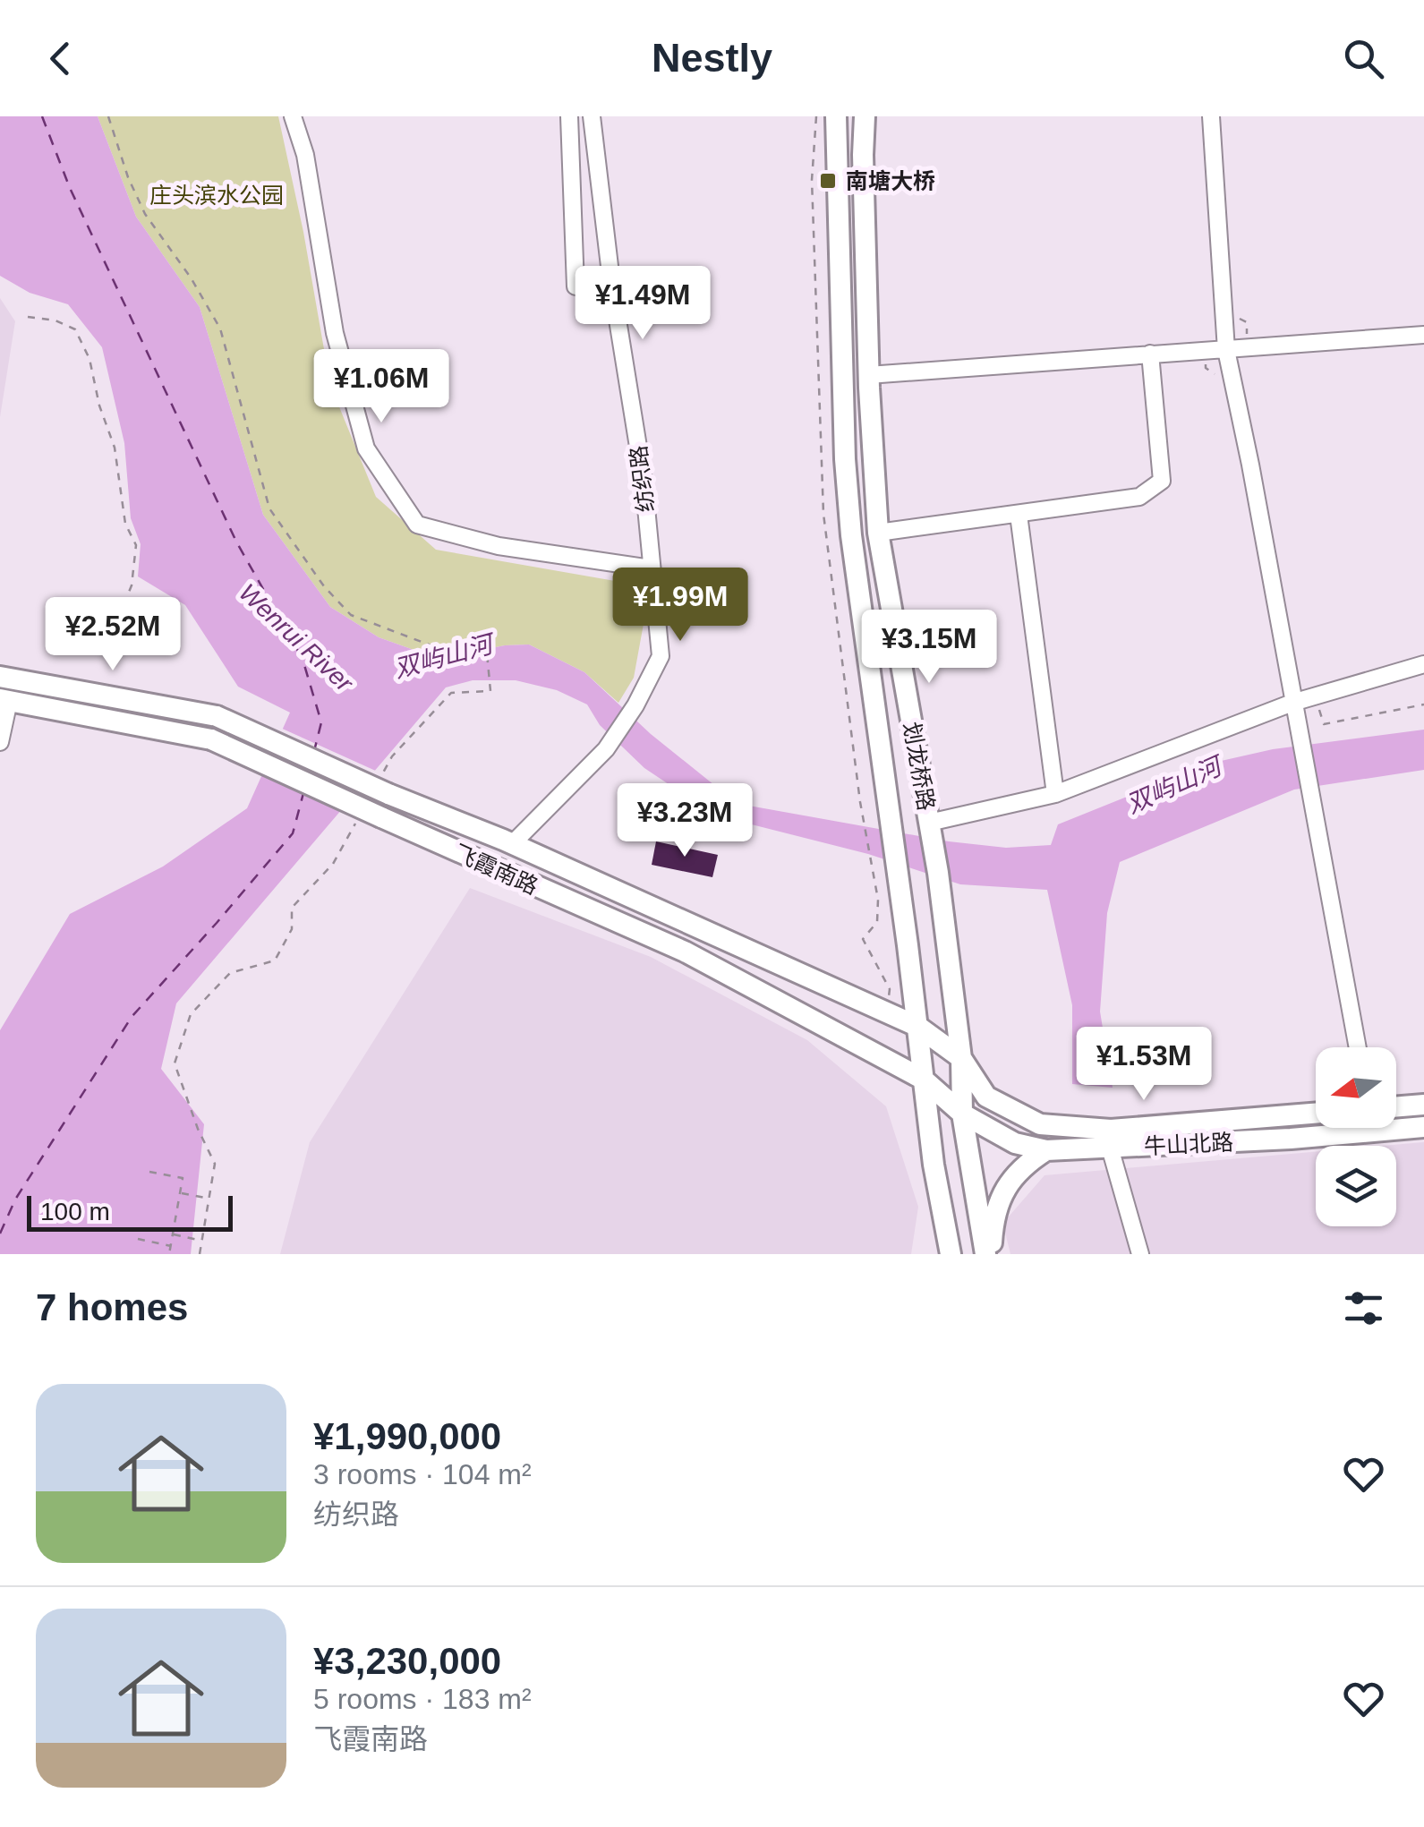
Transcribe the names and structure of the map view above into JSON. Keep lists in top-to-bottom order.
{
  "streets": {
    "main road": ["划龙桥路", "飞霞南路", "牛山北路"],
    "street": ["纺织路"]
  },
  "crossings": [
    ["纺织路", "飞霞南路"],
    ["划龙桥路", "飞霞南路"],
    ["划龙桥路", "牛山北路"],
    ["飞霞南路", "牛山北路"]
  ],
  "water": ["Wenrui River", "双屿山河"],
  "parks": ["庄头滨水公园"],
  "places": {
    "transit": ["南塘大桥"]
  },
  "scale_bar": "100 m",
  "north": "left",
  "page": {
    "header": "Nestly",
    "price": [
      "¥1.49M",
      "¥1.06M",
      "¥1.99M",
      "¥2.52M",
      "¥3.15M",
      "¥3.23M",
      "¥1.53M"
    ],
    "scale": "100 m",
    "heading": "7 homes",
    "list": [
      {
        "name": "¥1,990,000",
        "note": "3 rooms · 104 m² · 纺织路"
      },
      {
        "name": "¥3,230,000",
        "note": "5 rooms · 183 m² · 飞霞南路"
      }
    ]
  }
}
